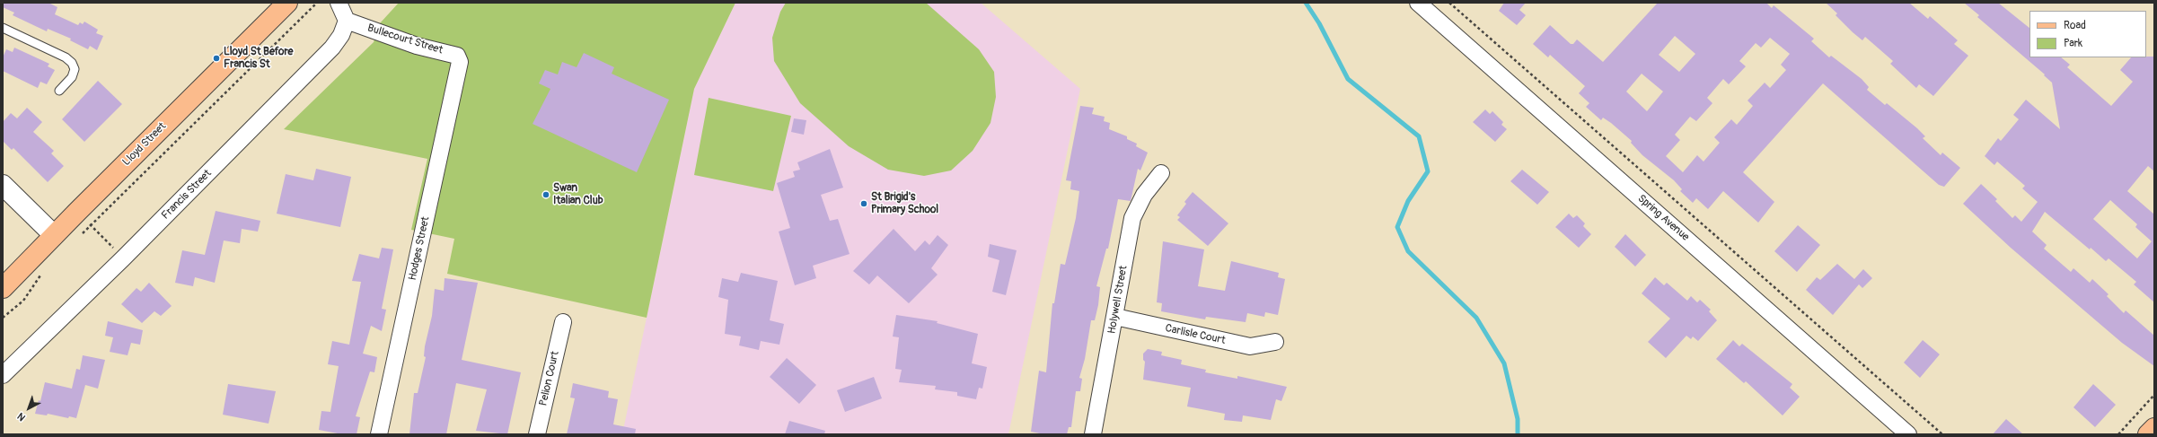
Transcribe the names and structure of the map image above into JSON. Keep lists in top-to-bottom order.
{
  "streets": {
    "main road": ["Lloyd Street"],
    "street": [
      "Bullecourt Street",
      "Francis Street",
      "Spring Avenue",
      "Hodges Street",
      "Holywell Street",
      "Carlisle Court",
      "Pelion Court"
    ]
  },
  "crossings": [
    ["Bullecourt Street", "Francis Street"],
    ["Bullecourt Street", "Hodges Street"],
    ["Holywell Street", "Carlisle Court"]
  ],
  "places": ["Lloyd St Before Francis St", "Swan Italian Club", "St Brigid's Primary School"],
  "legend": ["Road", "Park"],
  "north": "bottom left"
}
